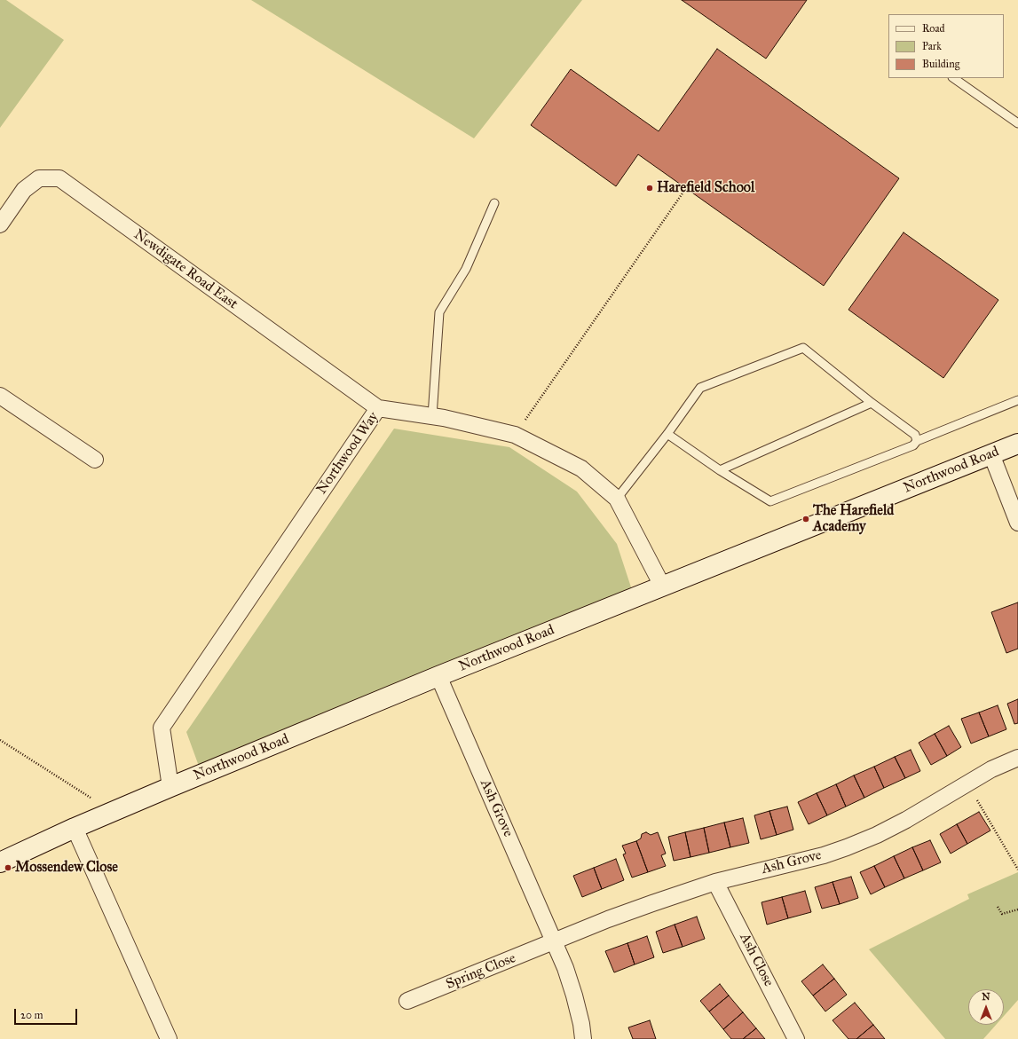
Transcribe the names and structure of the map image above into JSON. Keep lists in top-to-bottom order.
{
  "streets": {
    "street": [
      "Newdigate Road East",
      "Northwood Way",
      "Northwood Road",
      "Ash Grove",
      "Ash Close",
      "Spring Close"
    ]
  },
  "crossings": [
    ["Newdigate Road East", "Northwood Way"],
    ["Northwood Way", "Northwood Road"],
    ["Northwood Road", "Ash Grove"],
    ["Ash Grove", "Ash Close"],
    ["Ash Grove", "Spring Close"]
  ],
  "places": ["Harefield School", "The Harefield Academy", "Mossendew Close"],
  "legend": ["Road", "Park", "Building"],
  "scale_bar": "20 m",
  "north": "top"
}
